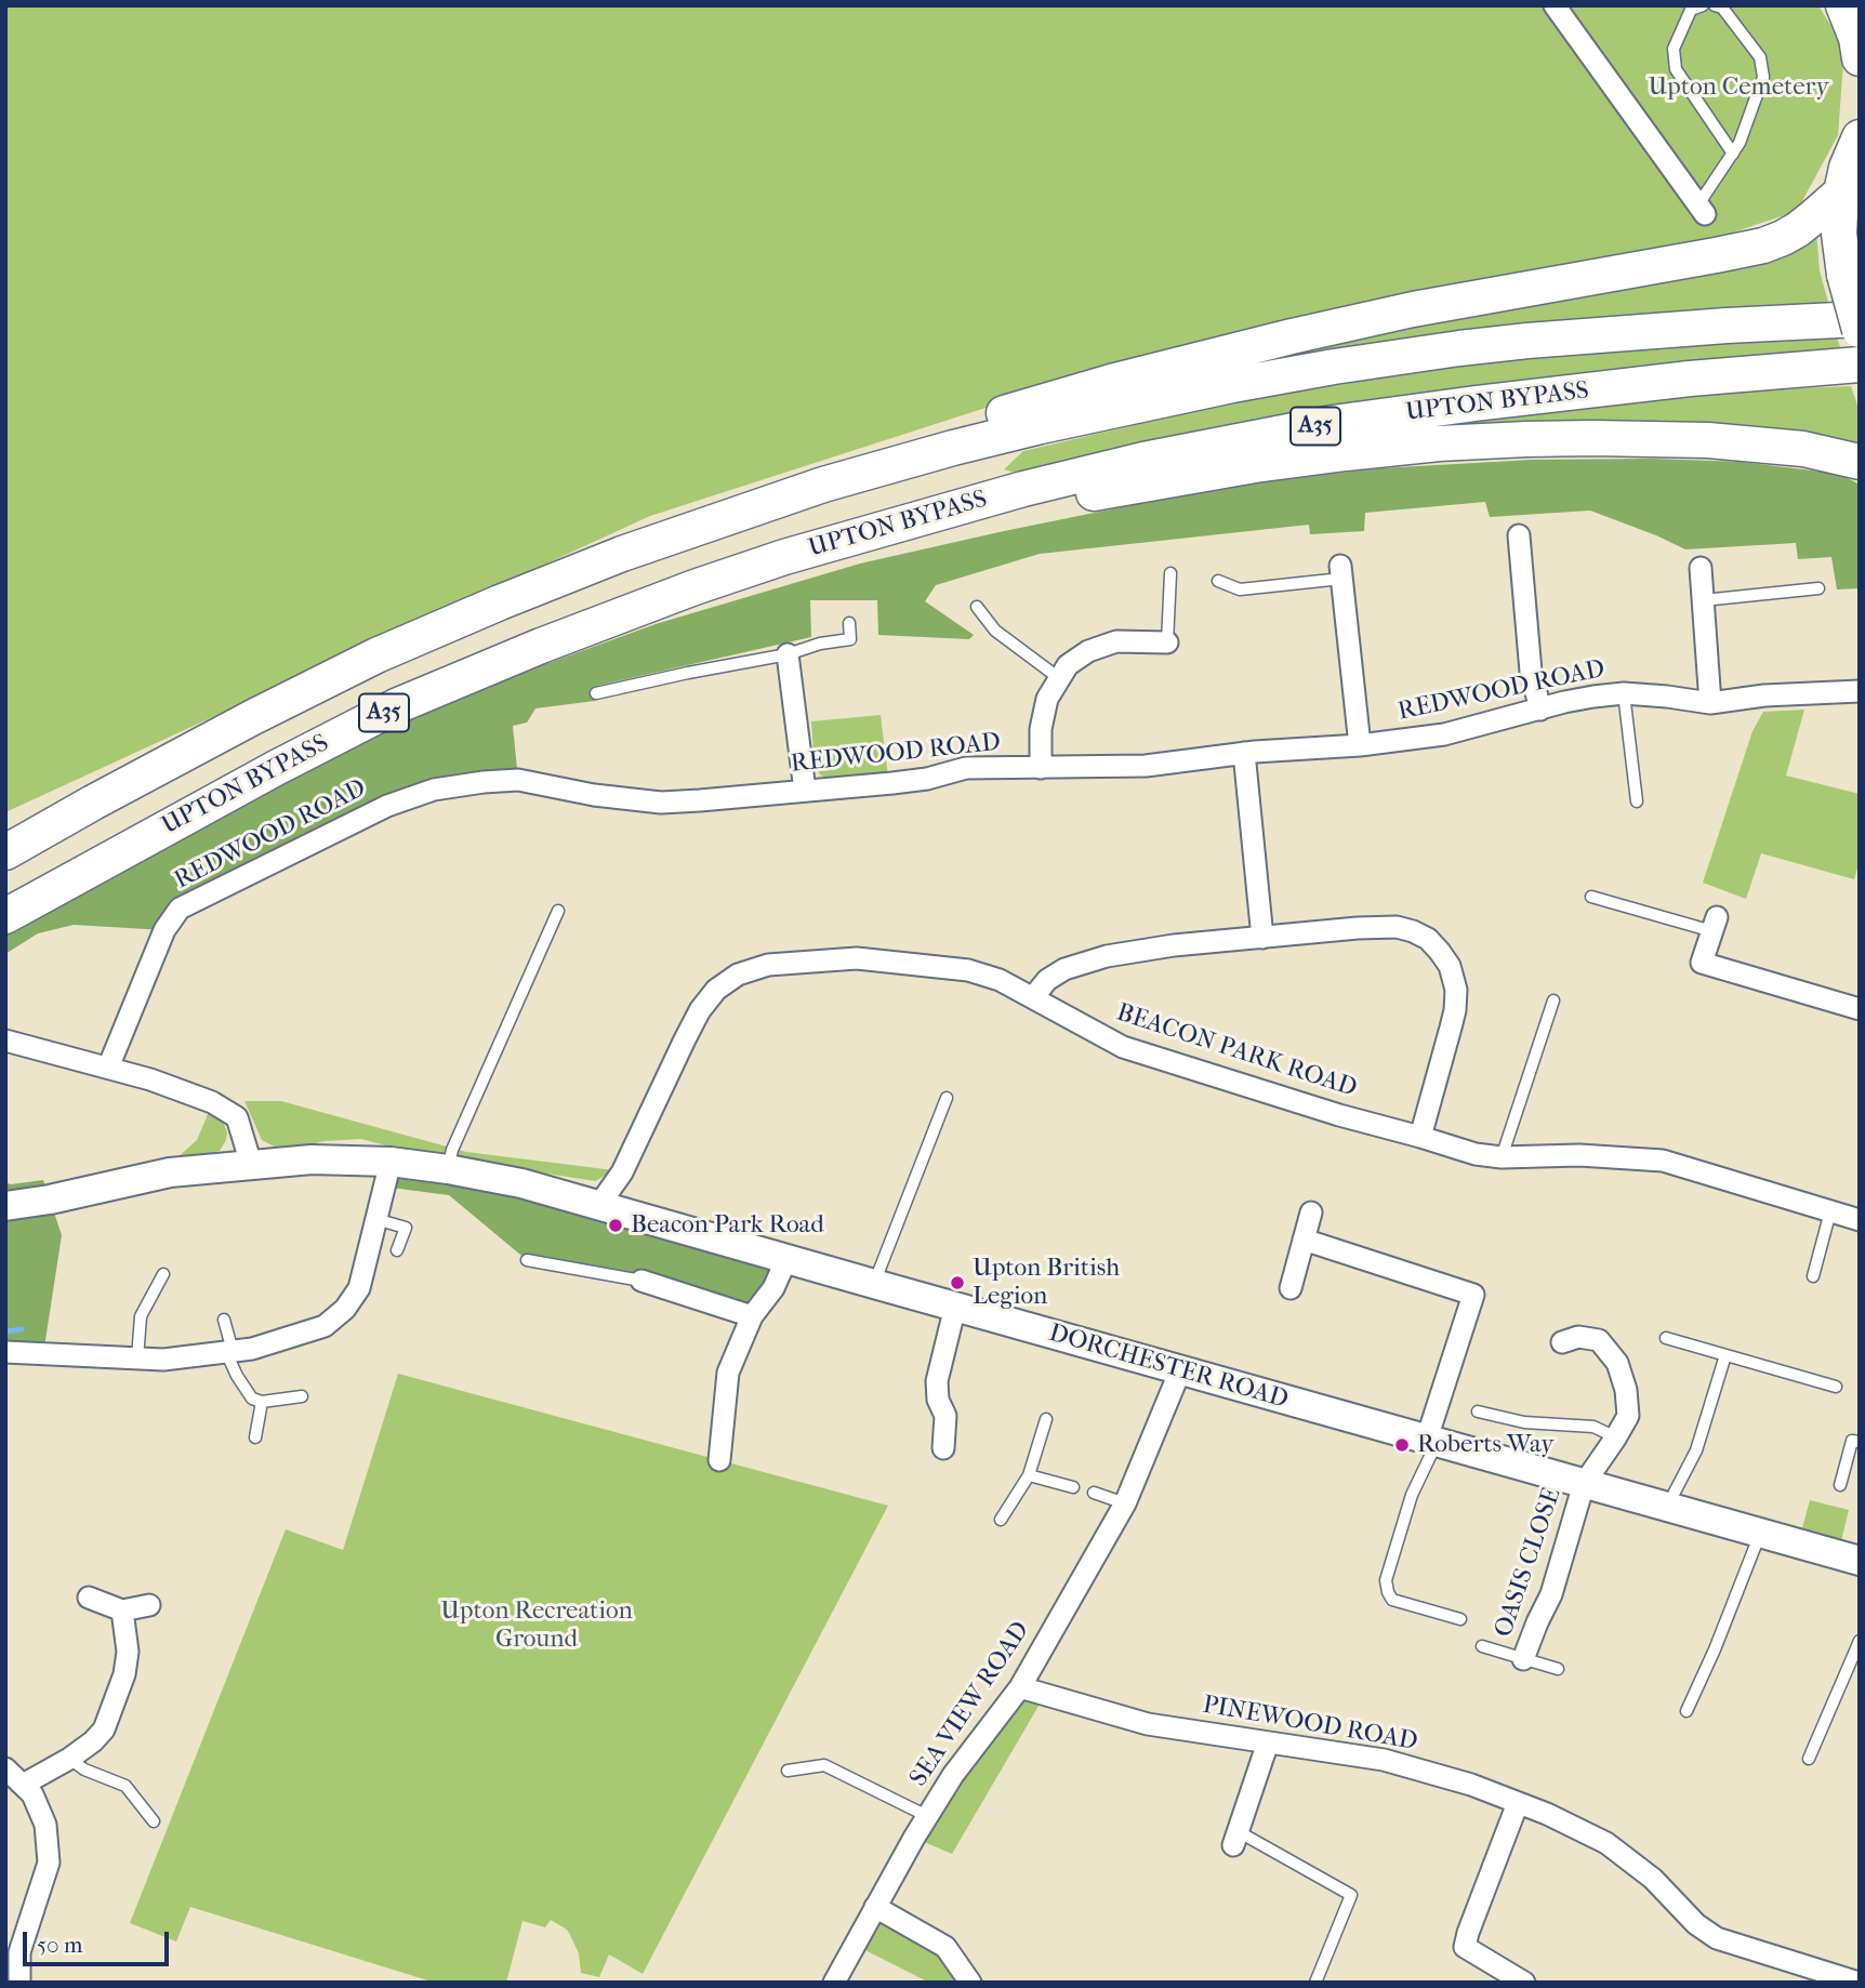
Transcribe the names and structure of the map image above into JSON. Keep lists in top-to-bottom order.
{
  "streets": {
    "highway": ["UPTON BYPASS", "A35"],
    "main road": ["DORCHESTER ROAD"],
    "street": [
      "REDWOOD ROAD",
      "BEACON PARK ROAD",
      "OASIS CLOSE",
      "SEA VIEW ROAD",
      "PINEWOOD ROAD"
    ]
  },
  "crossings": [
    ["UPTON BYPASS", "A35"],
    ["BEACON PARK ROAD", "DORCHESTER ROAD"],
    ["DORCHESTER ROAD", "OASIS CLOSE"],
    ["DORCHESTER ROAD", "SEA VIEW ROAD"],
    ["SEA VIEW ROAD", "PINEWOOD ROAD"]
  ],
  "parks": ["Upton Cemetery", "Upton Recreation Ground"],
  "places": ["Beacon Park Road", "Upton British Legion", "Roberts Way"],
  "scale_bar": "50 m"
}
